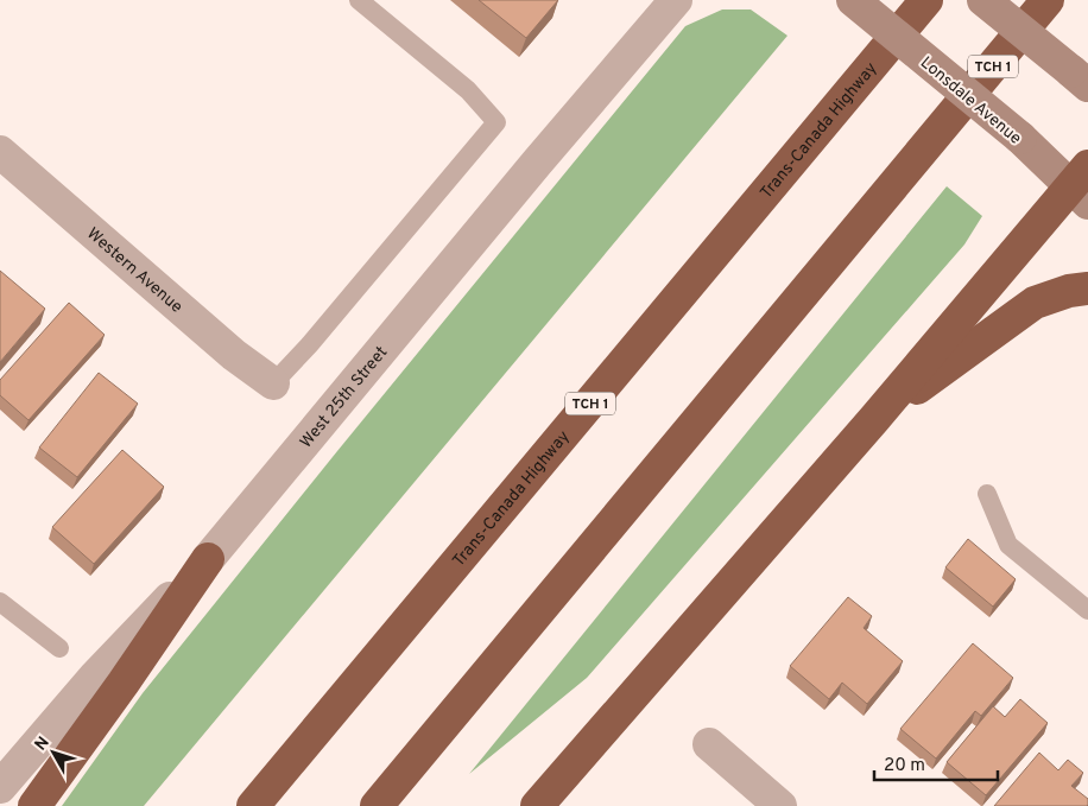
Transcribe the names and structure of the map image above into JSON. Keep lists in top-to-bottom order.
{
  "streets": {
    "highway": ["TCH 1", "Trans-Canada Highway"],
    "main road": ["Lonsdale Avenue"],
    "street": ["Western Avenue", "West 25th Street"]
  },
  "scale_bar": "20 m",
  "north": "top left"
}
